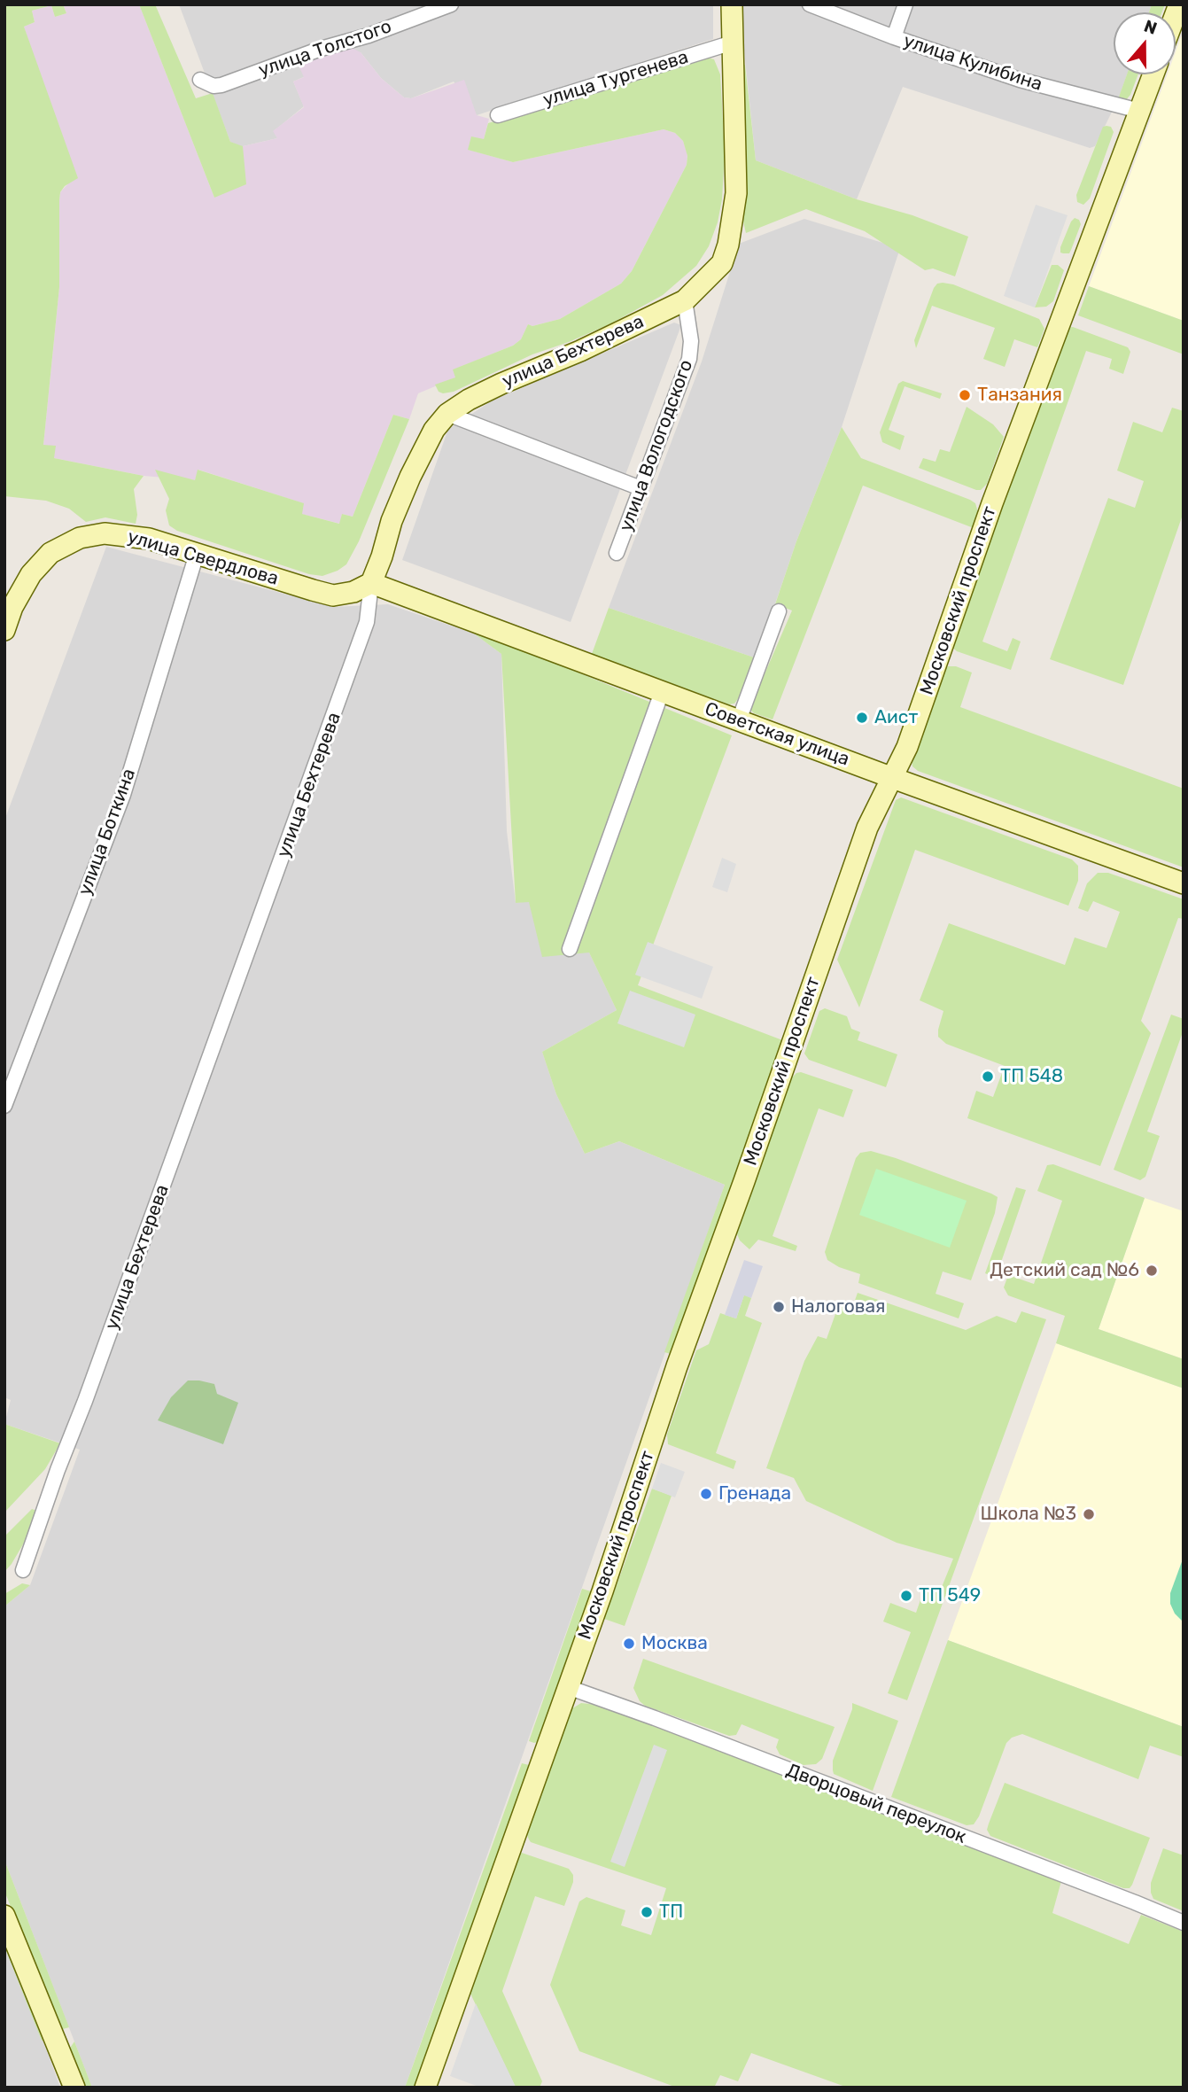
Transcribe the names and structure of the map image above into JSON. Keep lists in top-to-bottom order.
{
  "streets": {
    "street": [
      "улица Толстого",
      "улица Кулибина",
      "улица Тургенева",
      "улица Бехтерева",
      "улица Вологодского",
      "улица Свердлова",
      "Московский проспект",
      "Советская улица",
      "улица Боткина",
      "Дворцовый переулок"
    ]
  },
  "crossings": [
    ["улица Кулибина", "Московский проспект"],
    ["улица Тургенева", "улица Бехтерева"],
    ["улица Бехтерева", "улица Вологодского"],
    ["улица Бехтерева", "улица Свердлова"],
    ["улица Бехтерева", "Советская улица"],
    ["улица Свердлова", "Советская улица"],
    ["улица Свердлова", "улица Боткина"],
    ["Московский проспект", "Советская улица"],
    ["Московский проспект", "Дворцовый переулок"]
  ],
  "places": [
    "Танзания",
    "Аист",
    "ТП 548",
    "Детский сад №6",
    "Налоговая",
    "Гренада",
    "Школа №3",
    "ТП 549",
    "Москва",
    "ТП"
  ],
  "north": "top"
}
